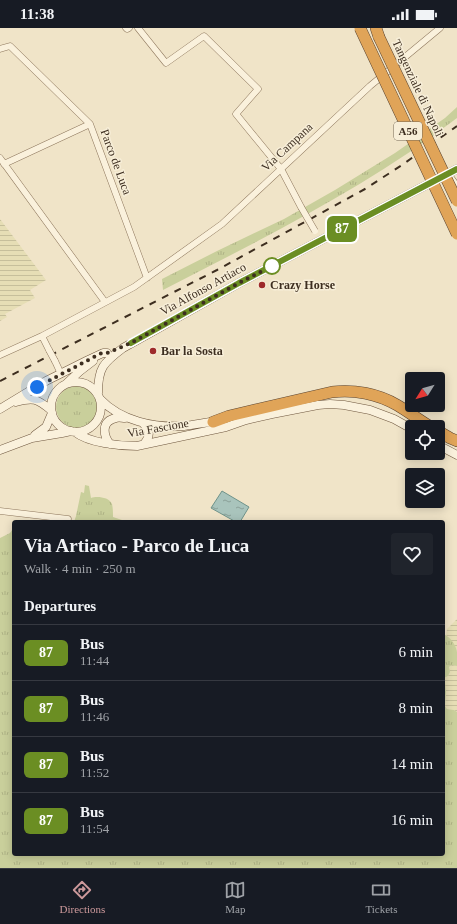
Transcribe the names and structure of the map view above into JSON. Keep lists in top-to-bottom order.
{
  "streets": {
    "highway": ["Tangenziale di Napoli", "A56"],
    "main road": ["Via Alfonso Artiaco", "Via Fascione"],
    "street": ["Via Campana", "Parco de Luca"]
  },
  "crossings": [
    ["Via Campana", "Parco de Luca"]
  ],
  "places": ["Crazy Horse", "Bar la Sosta"],
  "lines": ["bus line 87"],
  "north": "bottom left",
  "page": {
    "status": "11:38",
    "on_map": "87",
    "heading": [
      ["Via Artiaco - Parco de Luca", "Walk · 4 min · 250 m"],
      "Departures"
    ],
    "list": [
      {
        "mark": "87",
        "name": "Bus",
        "note": "11:44",
        "value": "6 min"
      },
      {
        "mark": "87",
        "name": "Bus",
        "note": "11:46",
        "value": "8 min"
      },
      {
        "mark": "87",
        "name": "Bus",
        "note": "11:52",
        "value": "14 min"
      },
      {
        "mark": "87",
        "name": "Bus",
        "note": "11:54",
        "value": "16 min"
      }
    ],
    "tabs": ["Directions", "Map", "Tickets"]
  }
}
